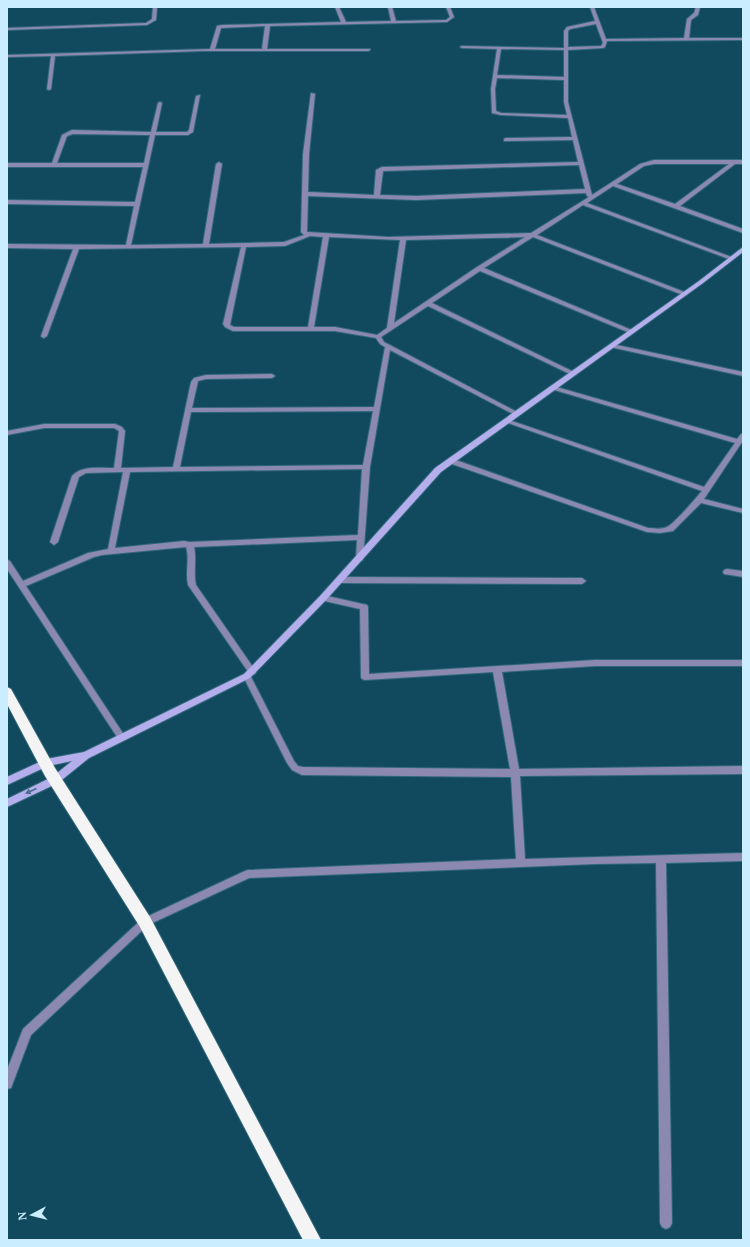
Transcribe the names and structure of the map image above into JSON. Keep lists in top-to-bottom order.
{
  "north": "left"
}
